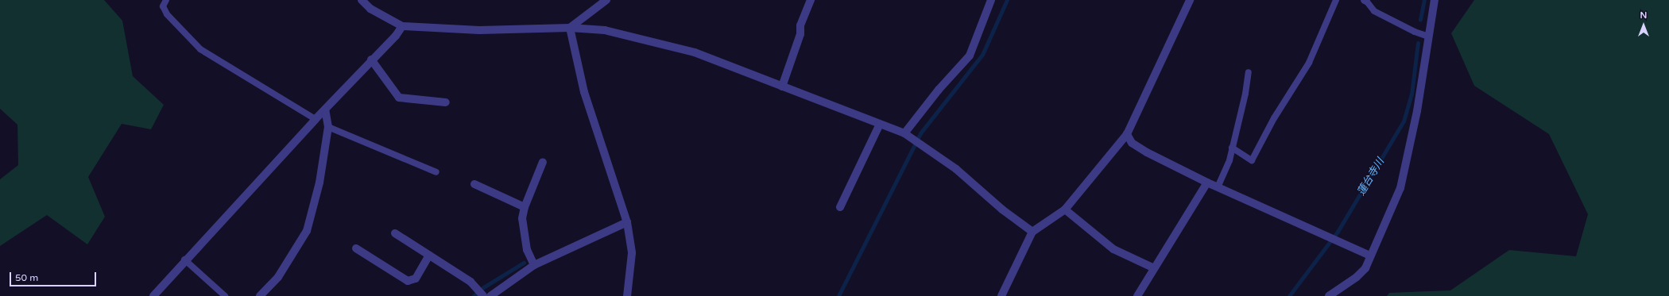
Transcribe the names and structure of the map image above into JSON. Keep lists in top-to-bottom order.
{
  "water": ["蓮台寺川"],
  "scale_bar": "50 m",
  "north": "top"
}
